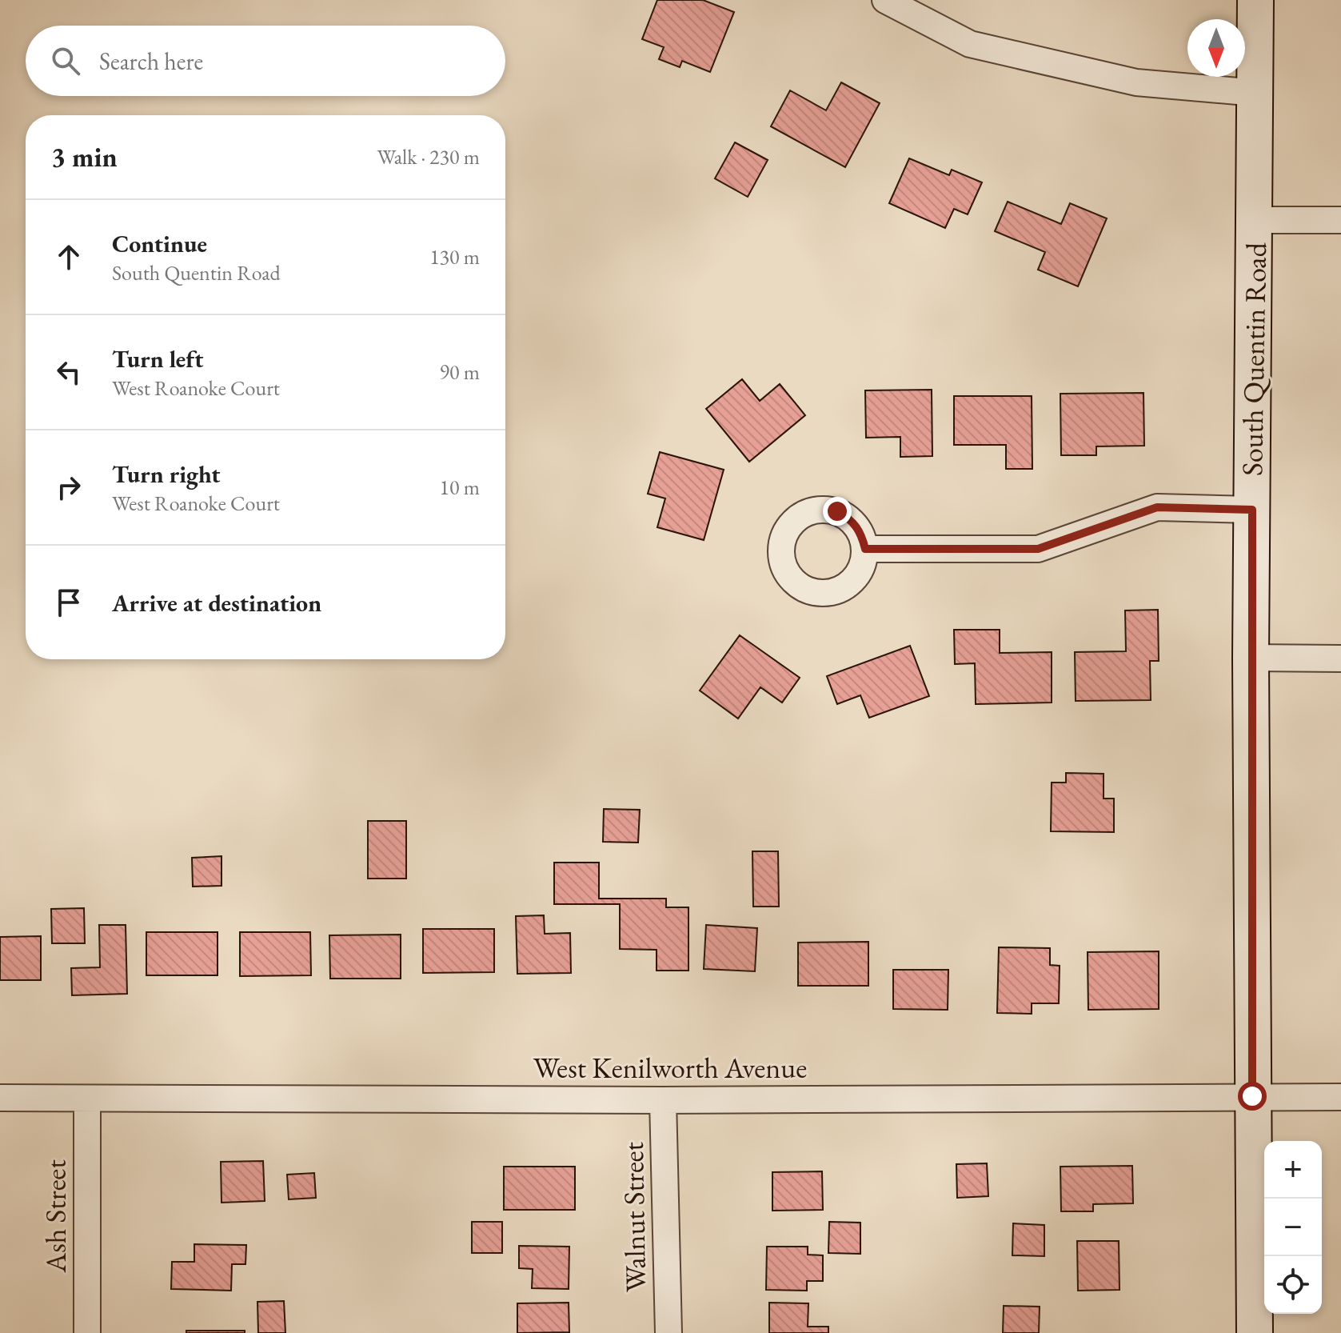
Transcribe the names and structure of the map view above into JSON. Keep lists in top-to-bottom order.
{
  "streets": {
    "main road": ["South Quentin Road"],
    "street": ["West Kenilworth Avenue", "Ash Street", "Walnut Street"]
  },
  "crossings": [
    ["South Quentin Road", "West Kenilworth Avenue"],
    ["West Kenilworth Avenue", "Ash Street"],
    ["West Kenilworth Avenue", "Walnut Street"]
  ],
  "north": "bottom",
  "page": {
    "search": "Search here",
    "heading": ["3 min", "Walk · 230 m"],
    "list": [
      ["Continue", "South Quentin Road", "130 m"],
      ["Turn left", "West Roanoke Court", "90 m"],
      ["Turn right", "West Roanoke Court", "10 m"],
      "Arrive at destination"
    ],
    "map_buttons": ["+", "−"]
  }
}
